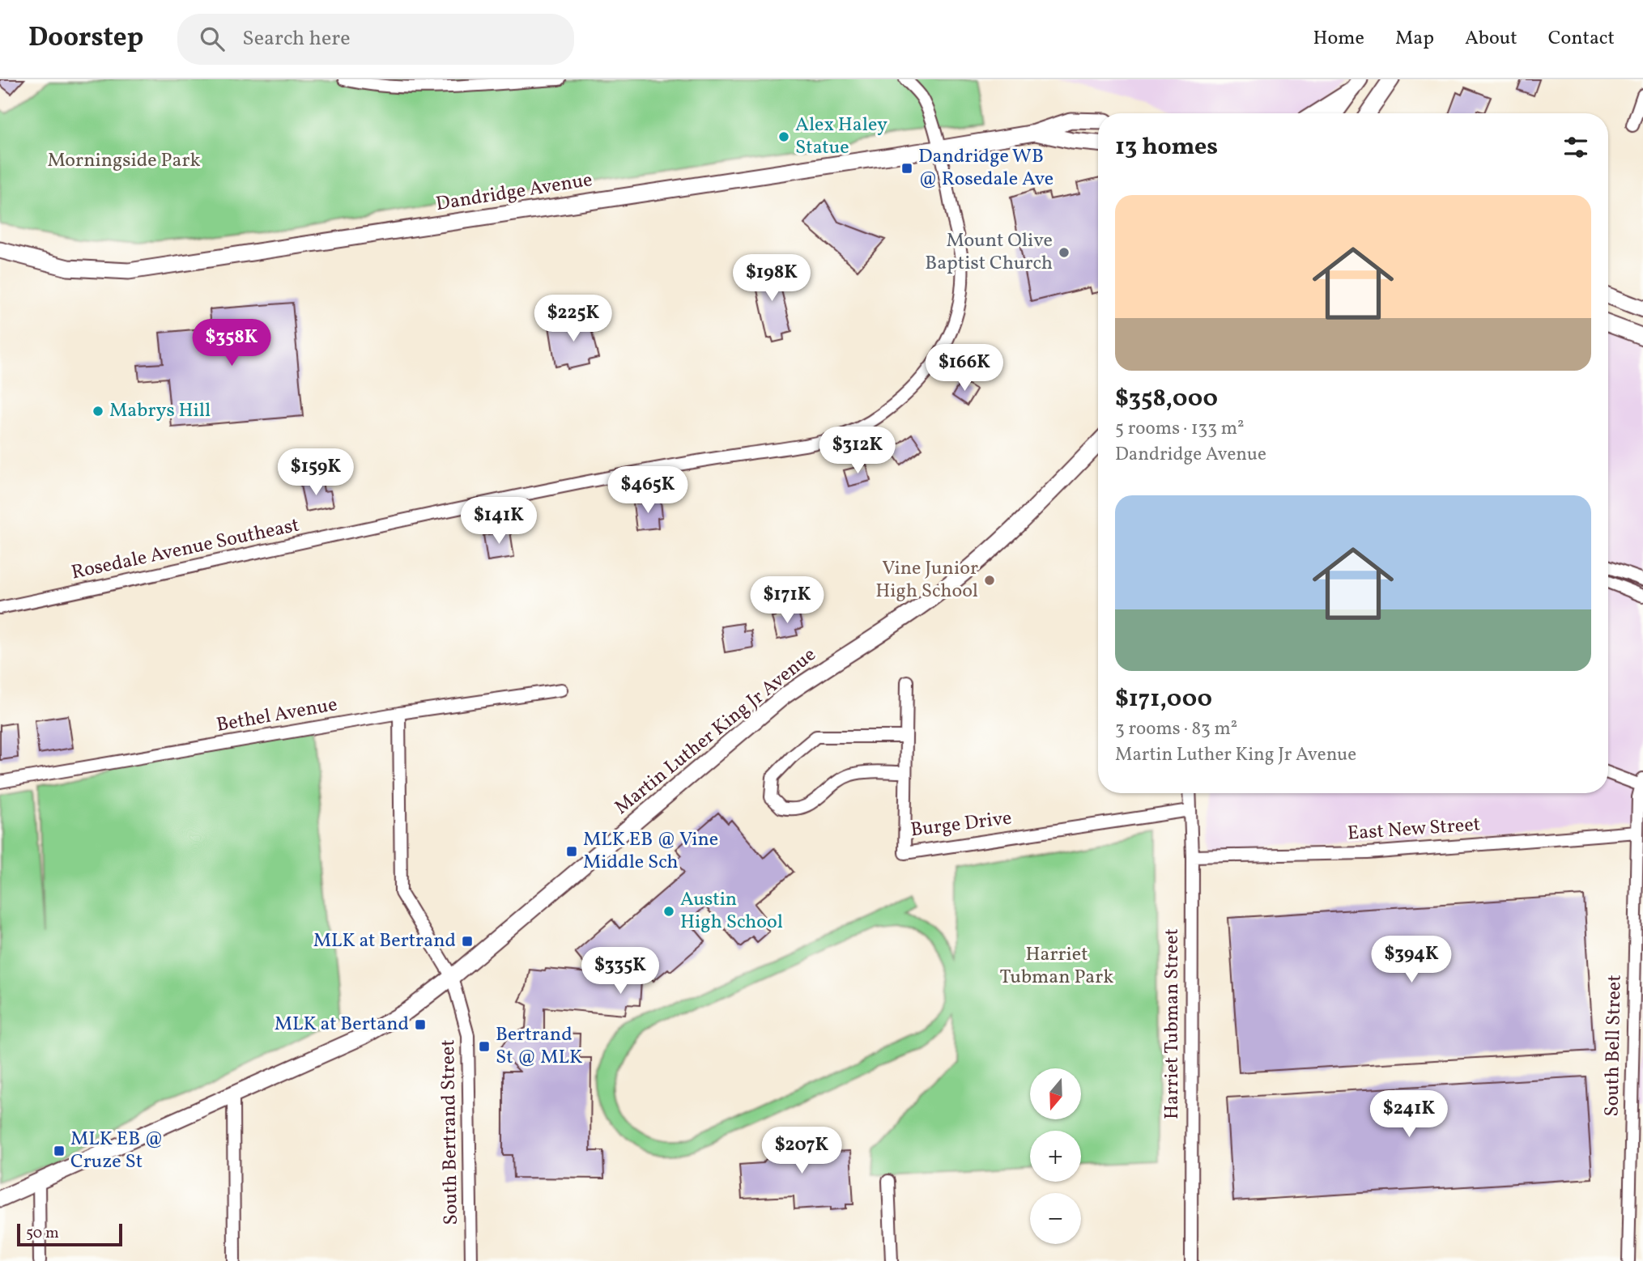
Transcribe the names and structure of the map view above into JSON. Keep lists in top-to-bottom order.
{
  "streets": {
    "main road": ["Dandridge Avenue", "Martin Luther King Jr Avenue"],
    "street": [
      "Rosedale Avenue Southeast",
      "Bethel Avenue",
      "Burge Drive",
      "East New Street",
      "Harriet Tubman Street",
      "South Bell Street",
      "South Bertrand Street"
    ]
  },
  "crossings": [
    ["Dandridge Avenue", "Rosedale Avenue Southeast"],
    ["Bethel Avenue", "South Bertrand Street"],
    ["Martin Luther King Jr Avenue", "South Bertrand Street"],
    ["Burge Drive", "Harriet Tubman Street"],
    ["East New Street", "Harriet Tubman Street"],
    ["East New Street", "South Bell Street"]
  ],
  "parks": ["Morningside Park", "Harriet Tubman Park"],
  "places": {
    "other": [
      "Alex Haley Statue",
      "Mount Olive Baptist Church",
      "Mabrys Hill",
      "Vine Junior High School",
      "Austin High School"
    ],
    "transit": [
      "Dandridge WB @ Rosedale Ave",
      "MLK EB @ Vine Middle Sch",
      "MLK at Bertrand",
      "MLK at Bertand",
      "Bertrand St @ MLK",
      "MLK EB @ Cruze St"
    ]
  },
  "scale_bar": "50 m",
  "north": "bottom",
  "page": {
    "header": "Doorstep",
    "search": "Search here",
    "nav": [
      "Home",
      "Map",
      "About",
      "Contact"
    ],
    "heading": "13 homes",
    "list": [
      {
        "name": "$358,000",
        "note": "5 rooms · 133 m² · Dandridge Avenue"
      },
      {
        "name": "$171,000",
        "note": "3 rooms · 83 m² · Martin Luther King Jr Avenue"
      }
    ],
    "price": [
      "$198K",
      "$225K",
      "$358K",
      "$166K",
      "$312K",
      "$159K",
      "$465K",
      "$141K",
      "$171K",
      "$394K",
      "$335K",
      "$241K",
      "$207K"
    ],
    "map_buttons": ["+", "−"],
    "scale": "50 m"
  }
}
